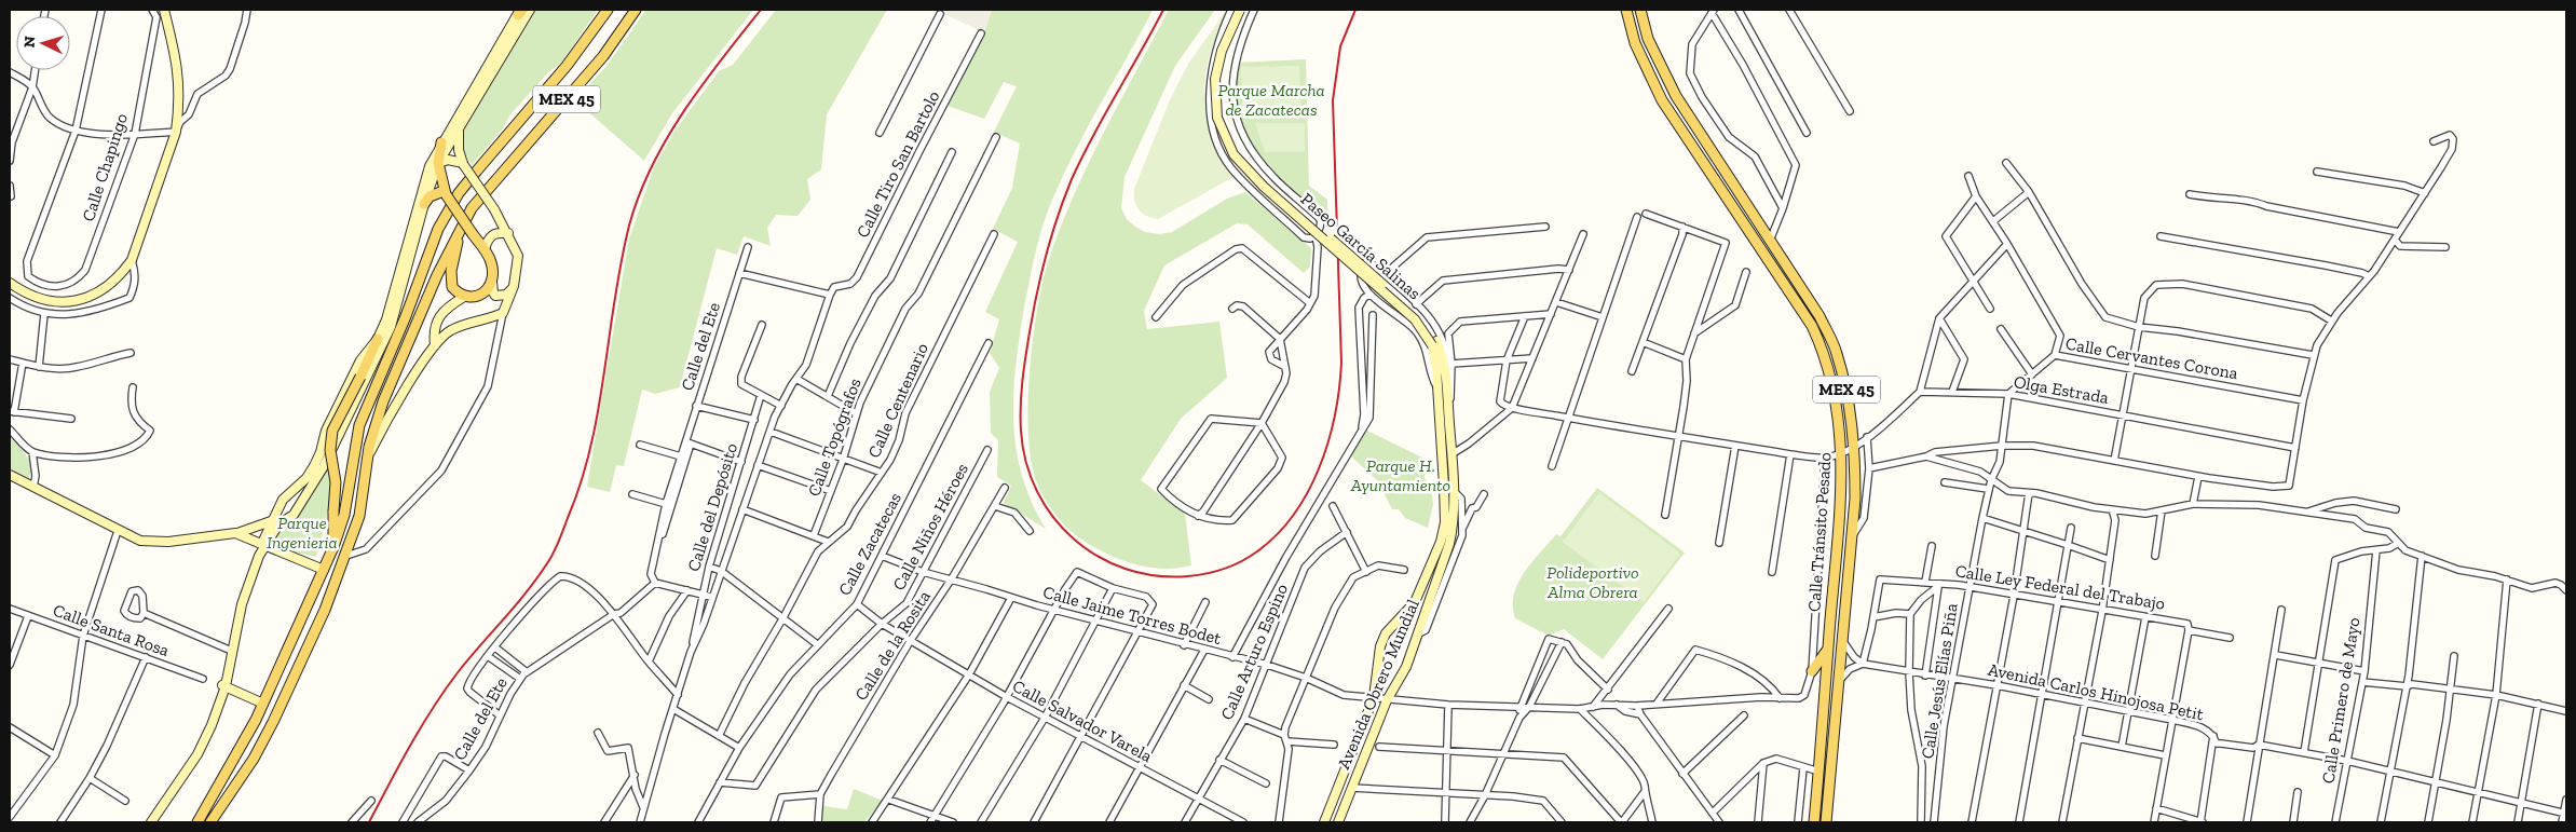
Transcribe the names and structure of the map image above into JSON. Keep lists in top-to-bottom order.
{
  "streets": {
    "main road": ["MEX 45", "Calle Tránsito Pesado"],
    "street": [
      "Calle Tiro San Bartolo",
      "Calle Chapingo",
      "Paseo García Salinas",
      "Calle del Ete",
      "Calle Cervantes Corona",
      "Olga Estrada",
      "Calle Centenario",
      "Calle Topógrafos",
      "Calle del Depósito",
      "Calle Niños Héroes",
      "Calle Zacatecas",
      "Calle Ley Federal del Trabajo",
      "Calle Jaime Torres Bodet",
      "Calle Santa Rosa",
      "Calle de la Rosita",
      "Calle Arturo Espino",
      "Calle Jesús Elías Piña",
      "Avenida Obrero Mundial",
      "Avenida Carlos Hinojosa Petit",
      "Calle Primero de Mayo",
      "Calle Salvador Varela"
    ]
  },
  "crossings": [
    ["Calle Tiro San Bartolo", "Calle del Depósito"],
    ["Paseo García Salinas", "Avenida Obrero Mundial"],
    ["Calle Cervantes Corona", "Olga Estrada"],
    ["Calle Cervantes Corona", "Calle Jesús Elías Piña"],
    ["Olga Estrada", "Calle Jesús Elías Piña"],
    ["Calle Niños Héroes", "Calle Zacatecas"],
    ["Calle Niños Héroes", "Calle Jaime Torres Bodet"],
    ["Calle Niños Héroes", "Calle Salvador Varela"],
    ["Calle Zacatecas", "Calle Jaime Torres Bodet"],
    ["Calle Zacatecas", "Calle Salvador Varela"],
    ["Calle Ley Federal del Trabajo", "Calle Jesús Elías Piña"],
    ["Calle Jaime Torres Bodet", "Calle de la Rosita"],
    ["Calle Jaime Torres Bodet", "Calle Arturo Espino"],
    ["Calle Jaime Torres Bodet", "Avenida Obrero Mundial"],
    ["Calle de la Rosita", "Calle Salvador Varela"],
    ["Calle Arturo Espino", "Calle Salvador Varela"],
    ["Calle Jesús Elías Piña", "Avenida Carlos Hinojosa Petit"],
    ["Avenida Carlos Hinojosa Petit", "Calle Primero de Mayo"]
  ],
  "parks": [
    "Parque Marcha de Zacatecas",
    "Parque H. Ayuntamiento",
    "Parque Ingenieria",
    "Polideportivo Alma Obrera"
  ],
  "north": "left"
}
